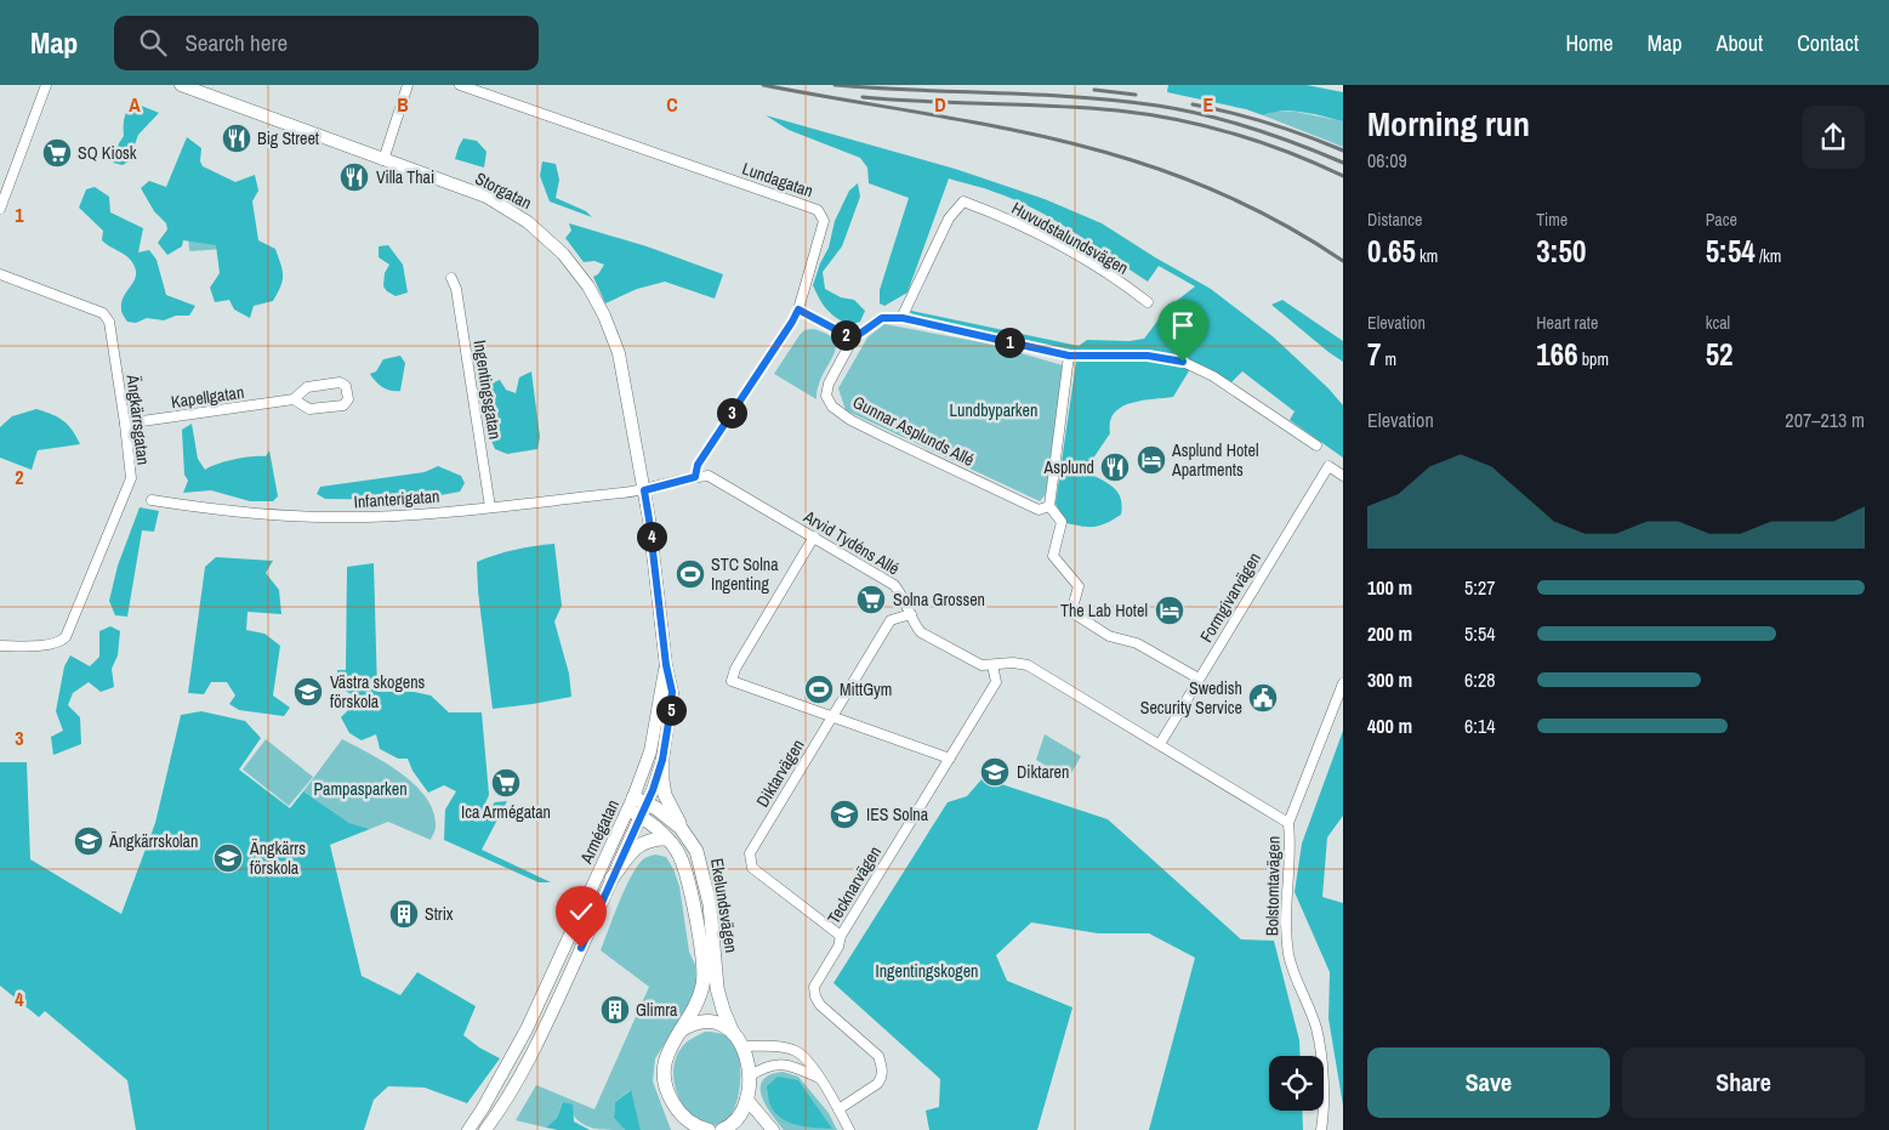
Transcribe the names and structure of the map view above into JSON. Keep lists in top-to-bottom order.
{
  "streets": {
    "main road": ["Ekelundsvägen"],
    "street": [
      "Lundagatan",
      "Storgatan",
      "Huvudstalundsvägen",
      "Ingentingsgatan",
      "Kapellgatan",
      "Ängkärrsgatan",
      "Gunnar Asplunds Allé",
      "Infanterigatan",
      "Arvid Tydéns Allé",
      "Formgivarvägen",
      "Diktarvägen",
      "Armégatan",
      "Tecknarvägen",
      "Bolstomtavägen"
    ]
  },
  "crossings": [
    ["Lundagatan", "Arvid Tydéns Allé"],
    ["Storgatan", "Infanterigatan"],
    ["Storgatan", "Armégatan"],
    ["Huvudstalundsvägen", "Gunnar Asplunds Allé"],
    ["Ingentingsgatan", "Infanterigatan"],
    ["Kapellgatan", "Ängkärrsgatan"],
    ["Infanterigatan", "Armégatan"],
    ["Arvid Tydéns Allé", "Formgivarvägen"],
    ["Arvid Tydéns Allé", "Diktarvägen"],
    ["Arvid Tydéns Allé", "Tecknarvägen"],
    ["Arvid Tydéns Allé", "Bolstomtavägen"],
    ["Diktarvägen", "Tecknarvägen"],
    ["Armégatan", "Ekelundsvägen"]
  ],
  "parks": ["Lundbyparken", "Pampasparken", "Ingentingskogen"],
  "places": {
    "restaurant": ["Big Street", "Villa Thai", "Asplund"],
    "supermarket": ["SQ Kiosk", "Solna Grossen", "Ica Armégatan"],
    "hotel": ["Asplund Hotel Apartments", "The Lab Hotel"],
    "sports": ["STC Solna Ingenting", "MittGym"],
    "school or university": [
      "Västra skogens förskola",
      "Diktaren",
      "IES Solna",
      "Ängkärrskolan",
      "Ängkärrs förskola"
    ],
    "public building": ["Swedish Security Service"],
    "building": ["Strix", "Glimra"]
  },
  "page": {
    "header": "Map",
    "search": "Search here",
    "nav": [
      "Home",
      "Map",
      "About",
      "Contact"
    ],
    "heading": ["Morning run", "06:09"],
    "stats": [
      ["Distance", "0.65 km"],
      ["Time", "3:50"],
      ["Pace", "5:54 /km"],
      ["Elevation", "7 m"],
      ["Heart rate", "166 bpm"],
      ["kcal", "52"]
    ],
    "pins": [
      "2",
      "1",
      "3",
      "4",
      "5"
    ],
    "chart": ["Elevation", "207–213 m"],
    "list": [
      {
        "name": "100 m",
        "note": "5:27"
      },
      {
        "name": "200 m",
        "note": "5:54"
      },
      {
        "name": "300 m",
        "note": "6:28"
      },
      {
        "name": "400 m",
        "note": "6:14"
      }
    ],
    "buttons": ["Save", "Share"]
  },
  "grid": {
    "columns": [
      "A",
      "B",
      "C",
      "D",
      "E"
    ],
    "rows": [
      "1",
      "2",
      "3",
      "4"
    ]
  }
}
